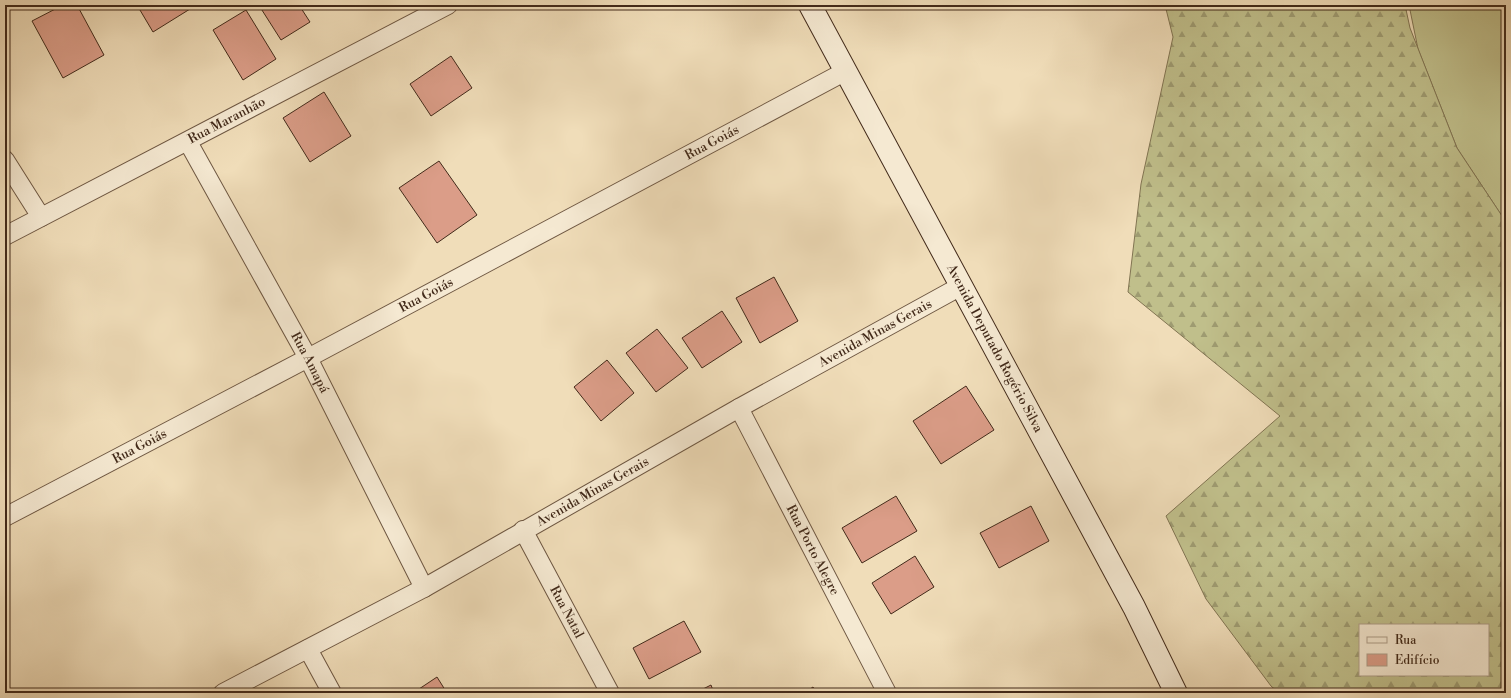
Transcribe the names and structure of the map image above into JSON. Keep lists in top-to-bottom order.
{
  "streets": {
    "main road": ["Avenida Deputado Rogério Silva"],
    "street": [
      "Rua Maranhão",
      "Rua Goiás",
      "Avenida Minas Gerais",
      "Rua Amapá",
      "Rua Porto Alegre",
      "Rua Natal"
    ]
  },
  "crossings": [
    ["Rua Maranhão", "Rua Amapá"],
    ["Rua Goiás", "Avenida Deputado Rogério Silva"],
    ["Rua Goiás", "Rua Amapá"],
    ["Avenida Minas Gerais", "Avenida Deputado Rogério Silva"],
    ["Avenida Minas Gerais", "Rua Amapá"],
    ["Avenida Minas Gerais", "Rua Porto Alegre"],
    ["Avenida Minas Gerais", "Rua Natal"]
  ],
  "legend": ["Rua", "Edifício"]
}
